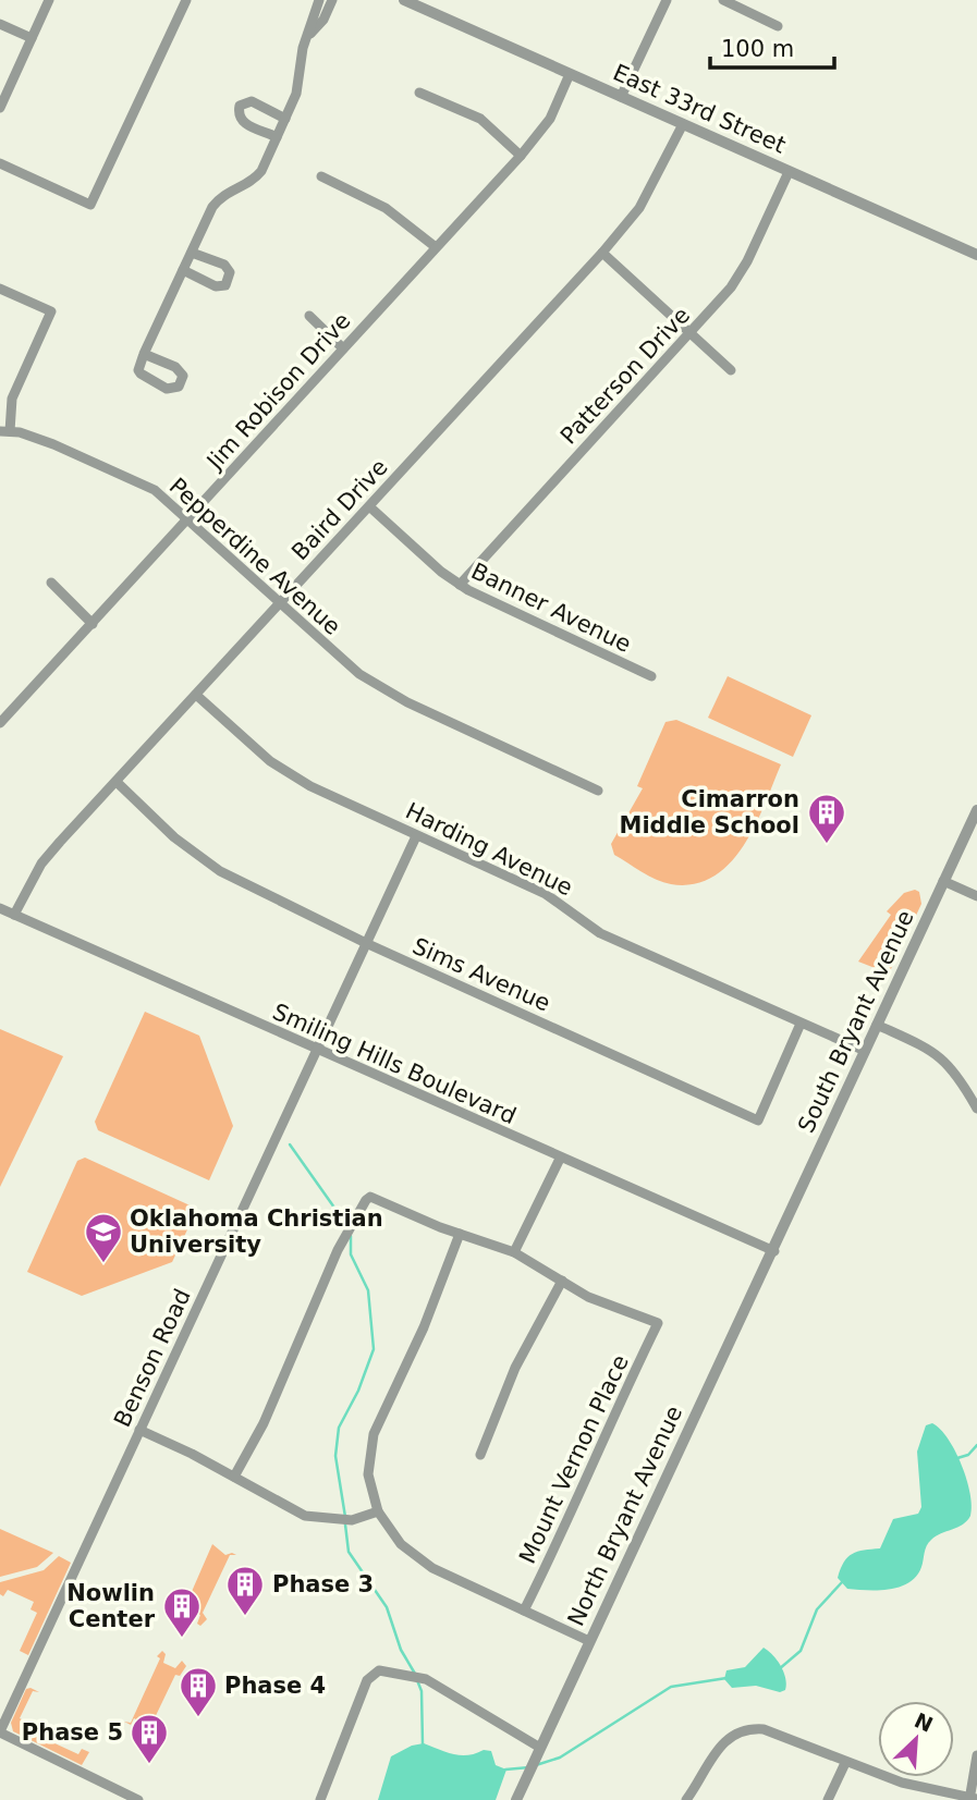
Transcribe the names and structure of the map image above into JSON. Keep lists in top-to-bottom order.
{
  "streets": {
    "street": [
      "East 33rd Street",
      "Patterson Drive",
      "Jim Robison Drive",
      "Baird Drive",
      "Pepperdine Avenue",
      "Banner Avenue",
      "Harding Avenue",
      "Sims Avenue",
      "South Bryant Avenue",
      "Smiling Hills Boulevard",
      "Benson Road",
      "Mount Vernon Place",
      "North Bryant Avenue"
    ]
  },
  "crossings": [
    ["East 33rd Street", "Patterson Drive"],
    ["East 33rd Street", "Jim Robison Drive"],
    ["East 33rd Street", "Baird Drive"],
    ["Patterson Drive", "Banner Avenue"],
    ["Jim Robison Drive", "Pepperdine Avenue"],
    ["Baird Drive", "Pepperdine Avenue"],
    ["Baird Drive", "Banner Avenue"],
    ["Baird Drive", "Harding Avenue"],
    ["Baird Drive", "Sims Avenue"],
    ["Baird Drive", "Smiling Hills Boulevard"],
    ["Harding Avenue", "Sims Avenue"],
    ["Harding Avenue", "South Bryant Avenue"],
    ["Harding Avenue", "Benson Road"],
    ["Sims Avenue", "Benson Road"],
    ["South Bryant Avenue", "Smiling Hills Boulevard"],
    ["South Bryant Avenue", "North Bryant Avenue"],
    ["Smiling Hills Boulevard", "Benson Road"],
    ["Smiling Hills Boulevard", "North Bryant Avenue"]
  ],
  "places": {
    "building": [
      "Cimarron Middle School",
      "Phase 3",
      "Nowlin Center",
      "Phase 4",
      "Phase 5"
    ],
    "school or university": ["Oklahoma Christian University"]
  },
  "scale_bar": "100 m",
  "north": "top right"
}
